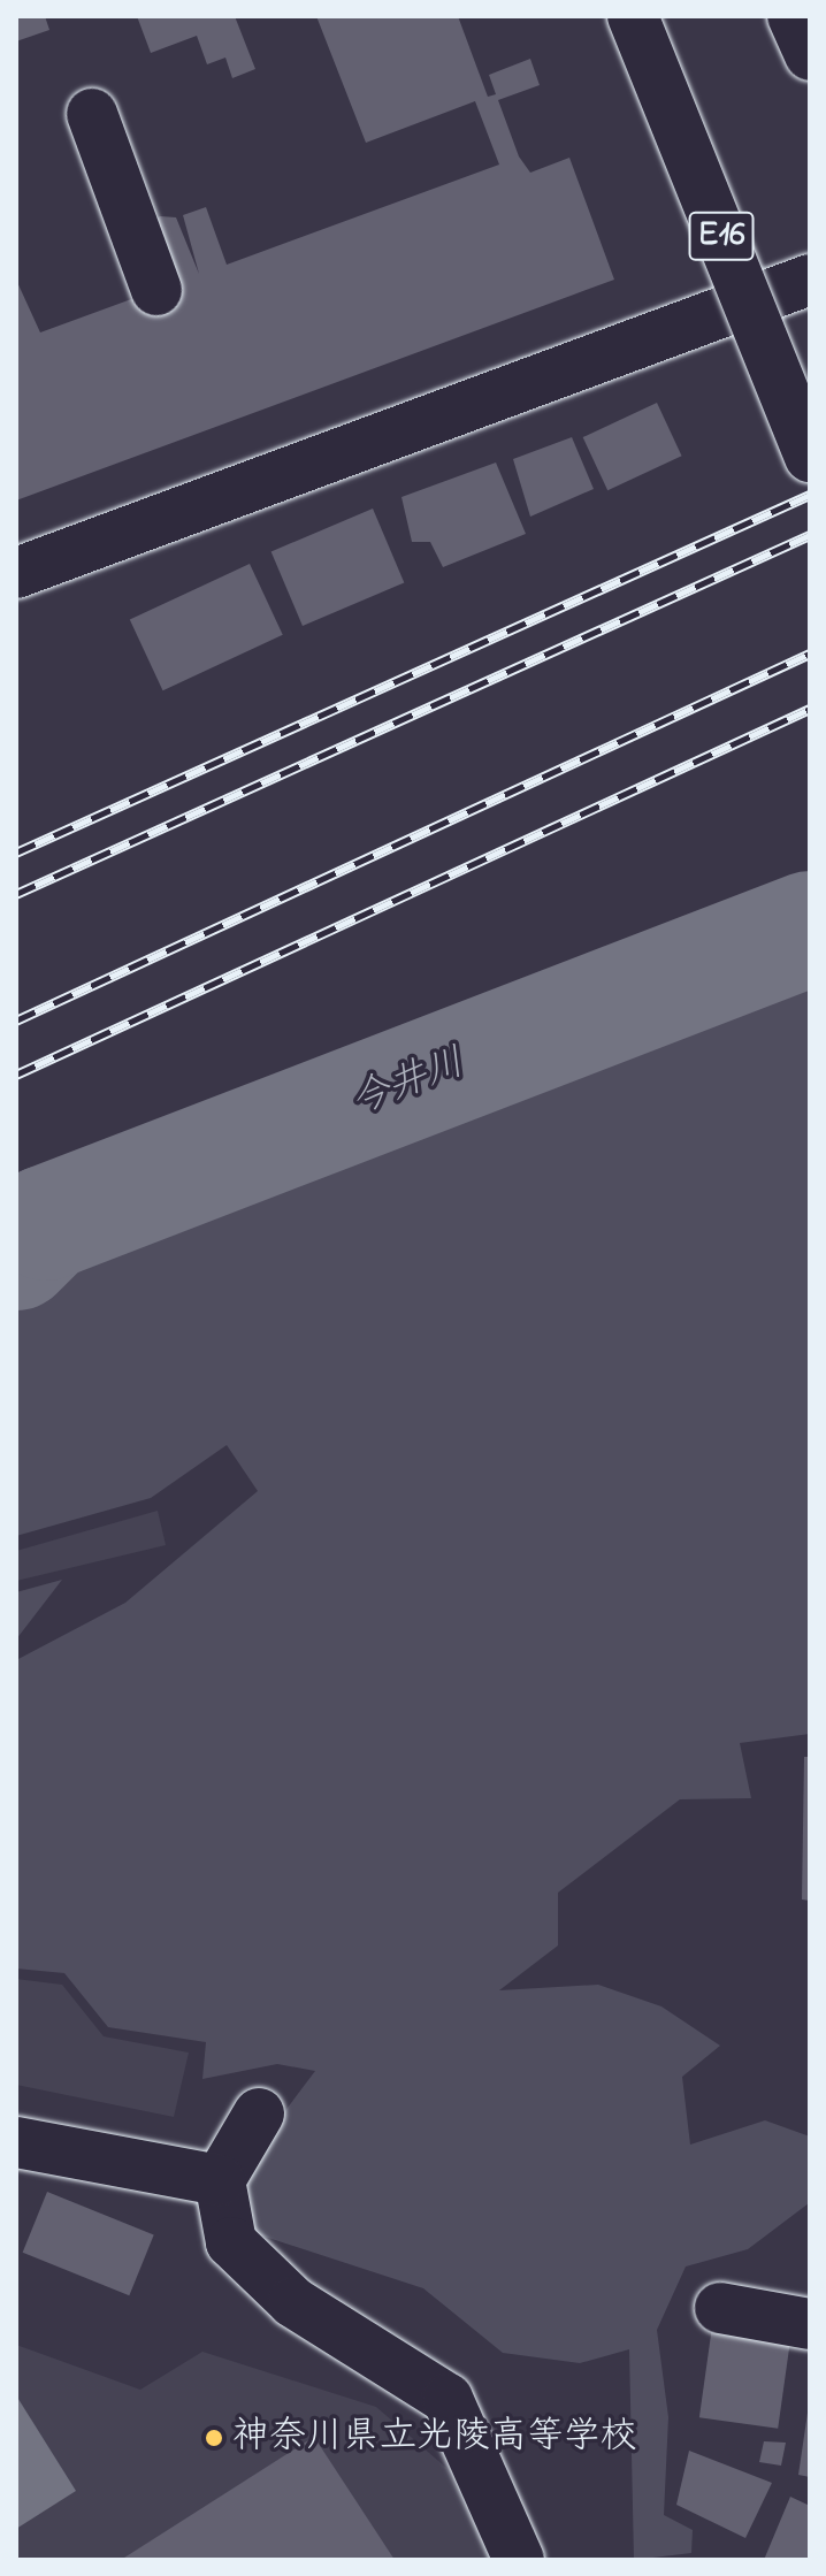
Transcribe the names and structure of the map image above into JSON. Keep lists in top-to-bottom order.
{
  "streets": {
    "main road": ["E16"]
  },
  "water": ["今井川"],
  "places": ["神奈川県立光陵高等学校"]
}
